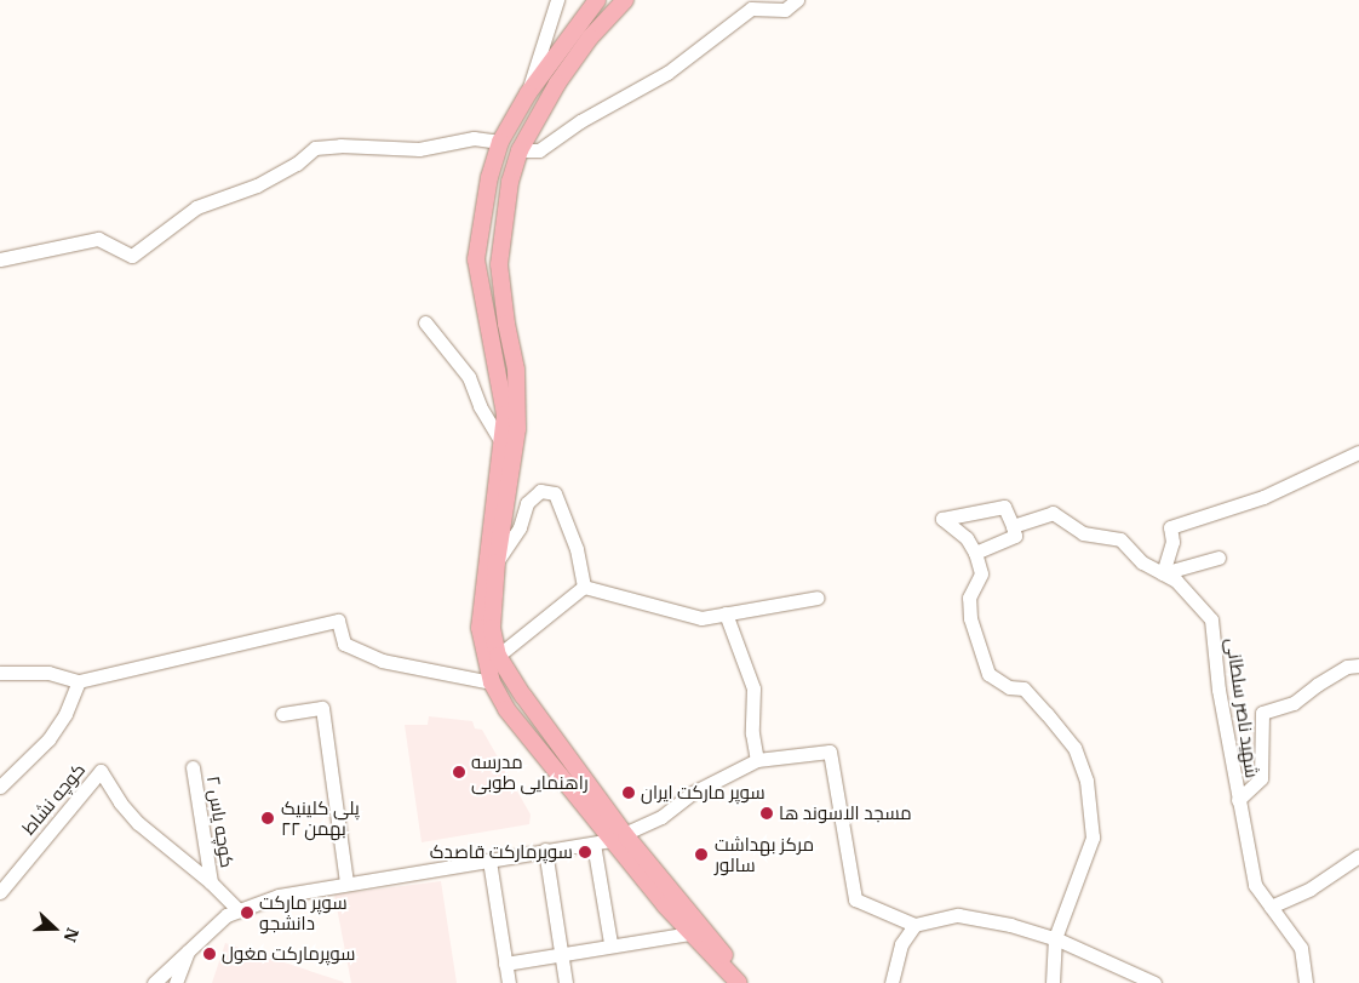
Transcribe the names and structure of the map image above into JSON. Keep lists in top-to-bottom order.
{
  "streets": {
    "street": ["شهید ناصر سلطانی", "کوچه نشاط", "کوچه یاس ۲"]
  },
  "crossings": [
    ["کوچه نشاط", "کوچه یاس ۲"]
  ],
  "places": [
    "مدرسه راهنمایی طوبی",
    "سوپر مارکت ایران",
    "مسجد الاسوند ها",
    "پلی کلینیک ۲۲ بهمن",
    "سوپرمارکت قاصدک",
    "مرکز بهداشت سالور",
    "سوپر مارکت دانشجو",
    "سوپرمارکت مغول"
  ],
  "north": "right"
}
